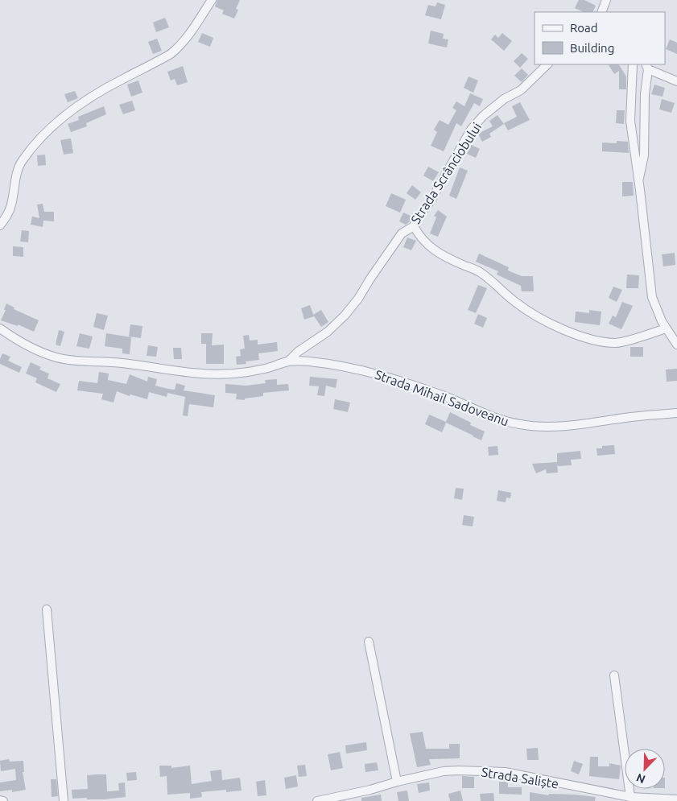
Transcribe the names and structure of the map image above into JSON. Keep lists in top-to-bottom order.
{
  "streets": {
    "street": ["Strada Scrânciobului", "Strada Mihail Sadoveanu", "Strada Saliște"]
  },
  "crossings": [
    ["Strada Scrânciobului", "Strada Mihail Sadoveanu"]
  ],
  "legend": ["Road", "Building"],
  "north": "bottom left"
}
